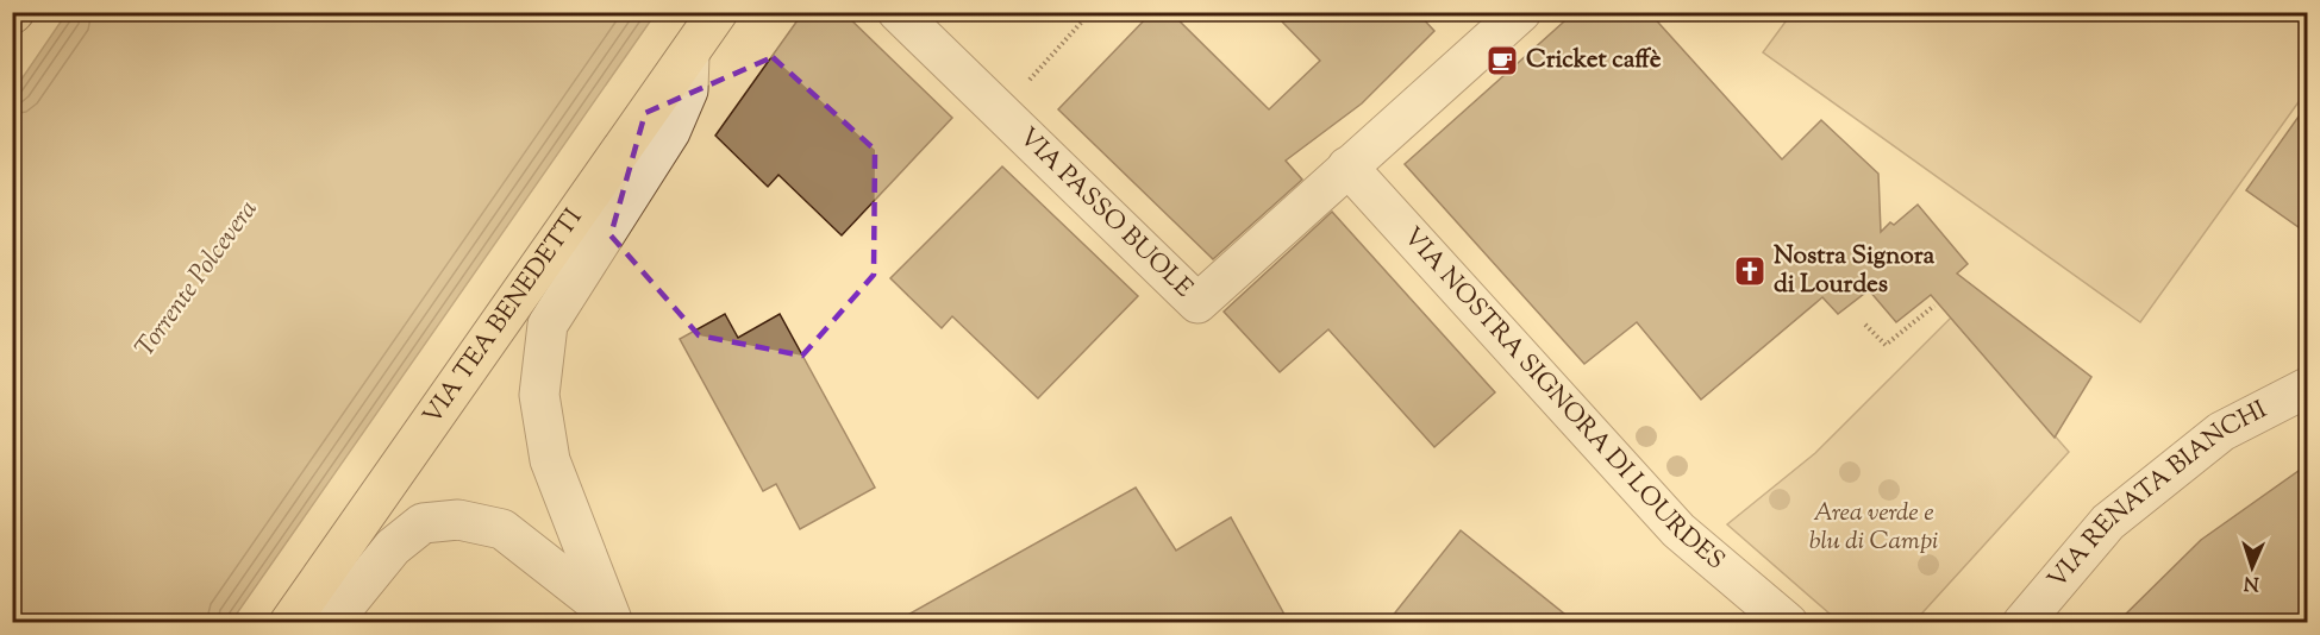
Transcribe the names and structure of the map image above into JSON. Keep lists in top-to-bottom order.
{
  "streets": {
    "main road": ["VIA TEA BENEDETTI"],
    "street": ["VIA PASSO BUOLE", "VIA NOSTRA SIGNORA DI LOURDES", "VIA RENATA BIANCHI"]
  },
  "crossings": [
    ["VIA PASSO BUOLE", "VIA NOSTRA SIGNORA DI LOURDES"]
  ],
  "water": ["Torrente Polcevera"],
  "parks": ["Area verde e blu di Campi"],
  "places": {
    "cafe": ["Cricket caffè"],
    "church": ["Nostra Signora di Lourdes"]
  },
  "north": "bottom"
}
